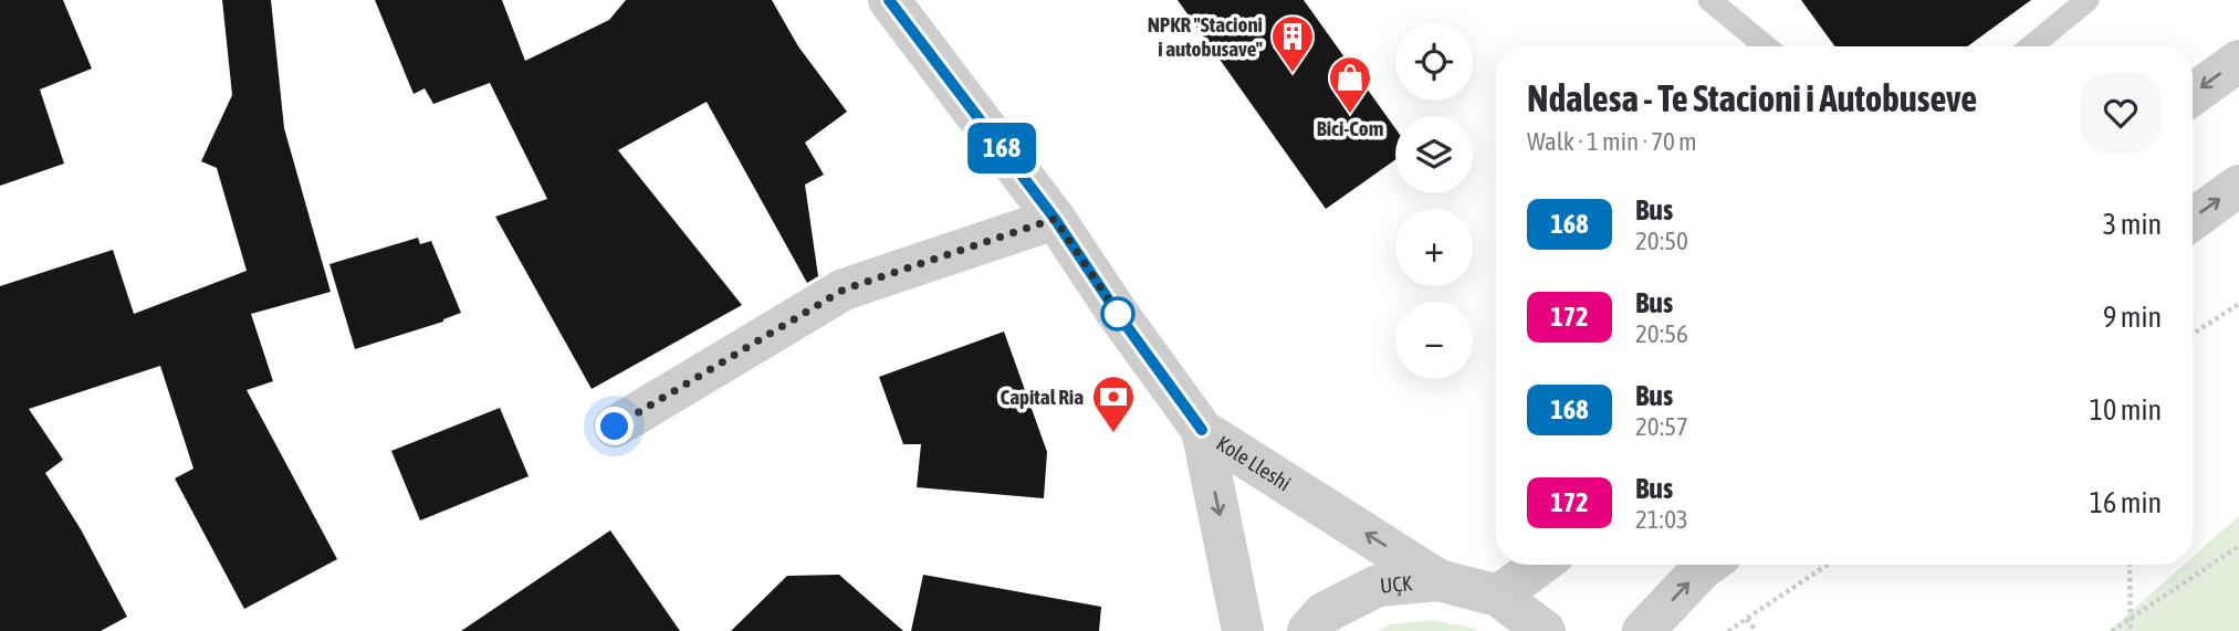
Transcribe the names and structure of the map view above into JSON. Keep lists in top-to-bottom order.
{
  "streets": {
    "street": ["Kole Lleshi", "UÇK"]
  },
  "crossings": [
    ["Kole Lleshi", "UÇK"]
  ],
  "places": {
    "building": ["NPKR \"Stacioni i autobusave\""],
    "shop": ["Bici-Com"],
    "bank": ["Capital Ria"]
  },
  "lines": ["bus line 168"],
  "page": {
    "on_map": "168",
    "map_buttons": ["+", "−"],
    "heading": ["Ndalesa - Te Stacioni i Autobuseve", "Walk · 1 min · 70 m"],
    "list": [
      {
        "mark": "168",
        "name": "Bus",
        "note": "20:50",
        "value": "3 min"
      },
      {
        "mark": "172",
        "name": "Bus",
        "note": "20:56",
        "value": "9 min"
      },
      {
        "mark": "168",
        "name": "Bus",
        "note": "20:57",
        "value": "10 min"
      },
      {
        "mark": "172",
        "name": "Bus",
        "note": "21:03",
        "value": "16 min"
      }
    ]
  }
}
